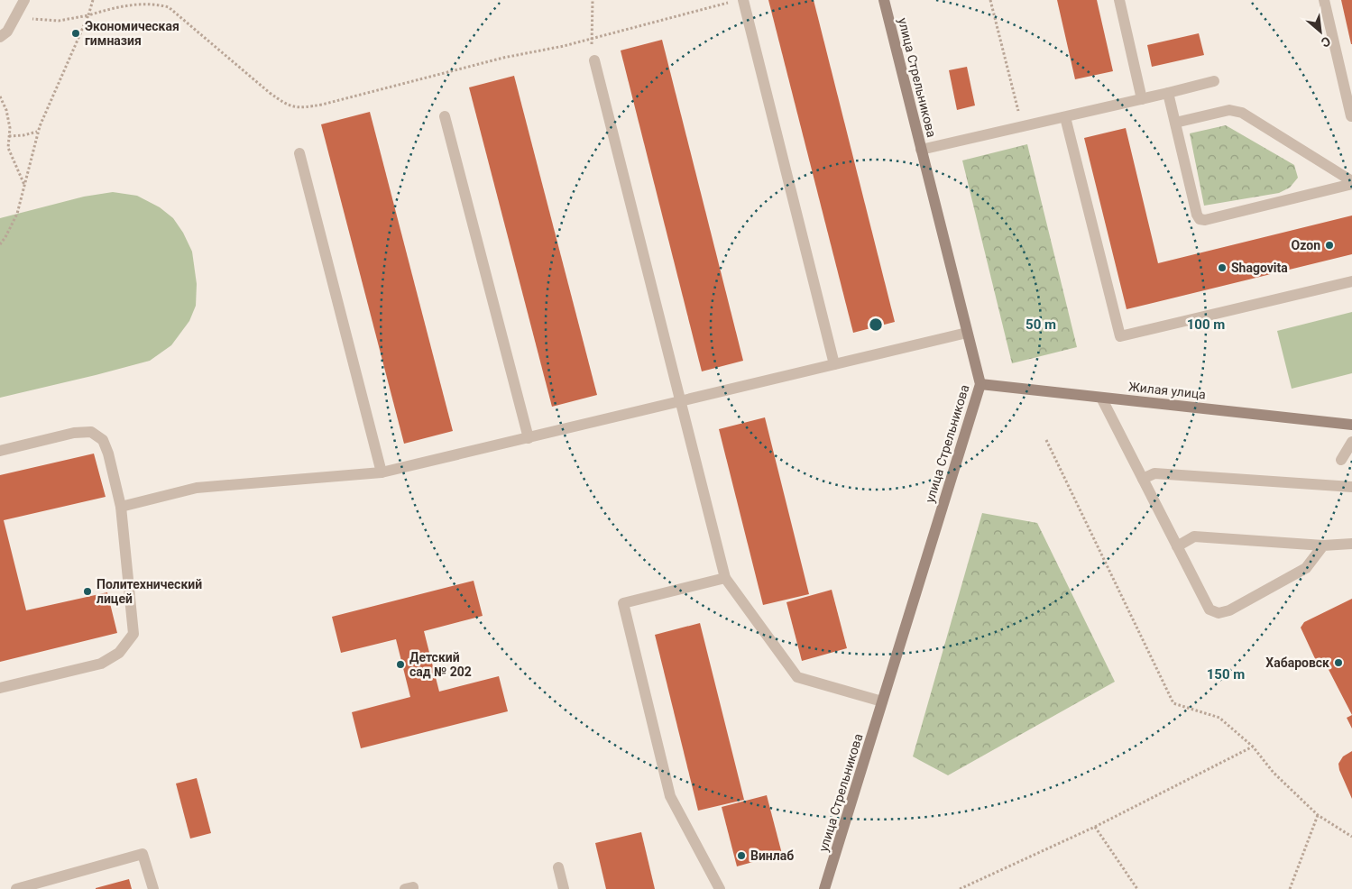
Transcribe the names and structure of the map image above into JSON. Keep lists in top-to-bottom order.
{
  "streets": {
    "street": ["улица Стрельникова", "Жилая улица"]
  },
  "crossings": [
    ["улица Стрельникова", "Жилая улица"]
  ],
  "places": [
    "Экономическая гимназия",
    "Ozon",
    "Shagovita",
    "Политехнический лицей",
    "Хабаровск",
    "Детский сад № 202",
    "Винлаб"
  ],
  "north": "bottom right",
  "rings": ["50 m", "100 m", "150 m"]
}
